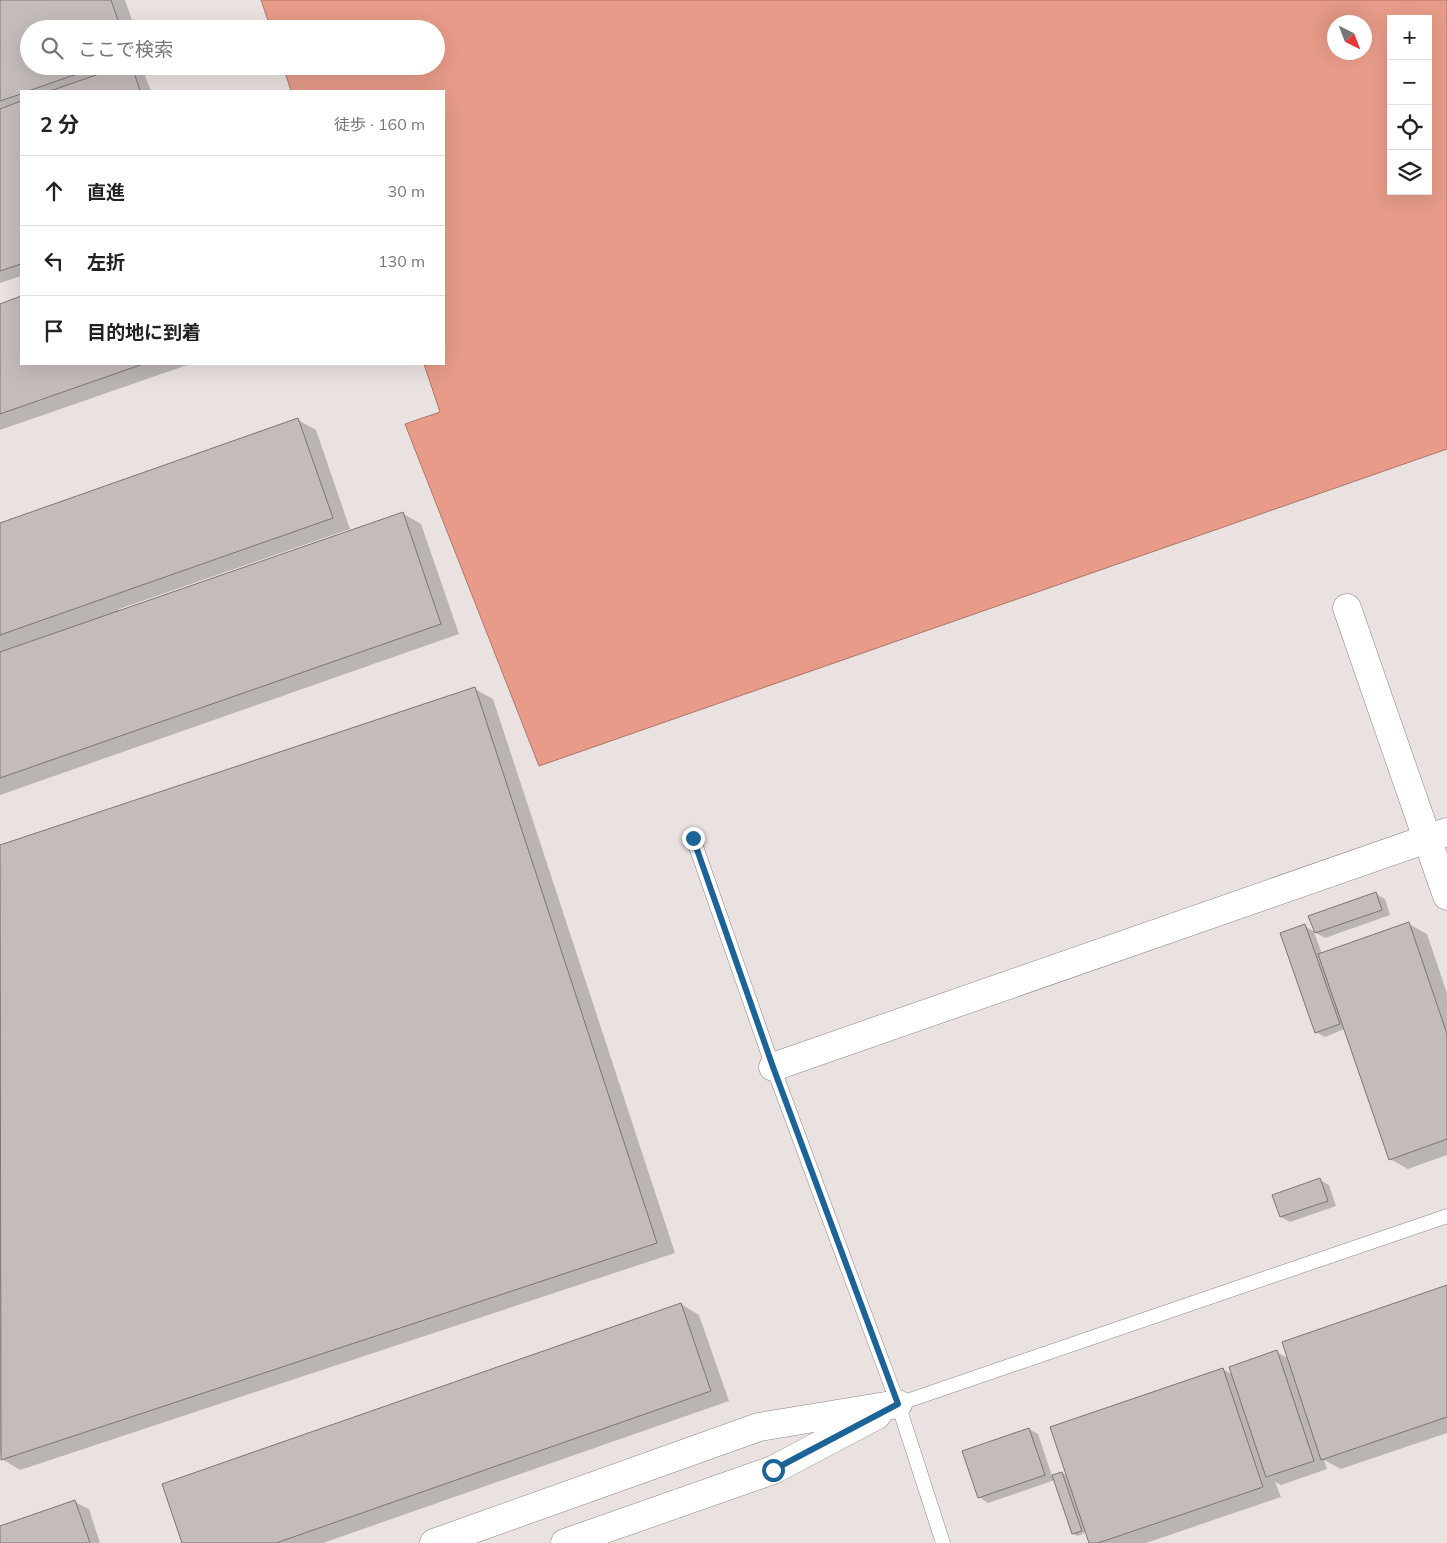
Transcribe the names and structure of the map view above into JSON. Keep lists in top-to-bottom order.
{
  "north": "bottom right",
  "page": {
    "map_buttons": ["+", "−"],
    "search": "ここで検索",
    "heading": ["2 分", "徒歩 · 160 m"],
    "list": [
      ["直進", "30 m"],
      ["左折", "130 m"],
      "目的地に到着"
    ]
  }
}
